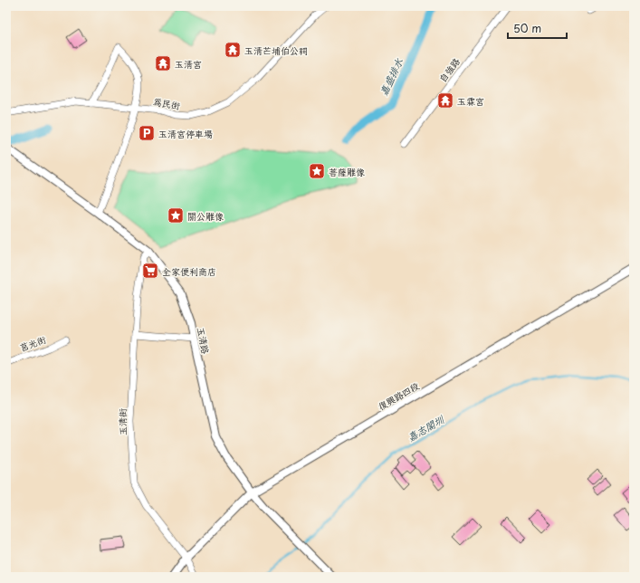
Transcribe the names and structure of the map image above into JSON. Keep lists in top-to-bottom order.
{
  "streets": {
    "street": [
      "自強路",
      "為民街",
      "玉清路",
      "莒光街",
      "復興路四段",
      "玉清街"
    ]
  },
  "crossings": [
    ["玉清路", "復興路四段"],
    ["玉清路", "玉清街"],
    ["復興路四段", "玉清街"]
  ],
  "water": ["嘉盛排水", "嘉志閣圳"],
  "places": {
    "temple": ["玉清芒埔伯公祠", "玉清宮", "玉霖宮"],
    "parking": ["玉清宮停車場"],
    "place": ["菩薩雕像", "關公雕像"],
    "supermarket": ["全家便利商店"]
  },
  "scale_bar": "50 m"
}
